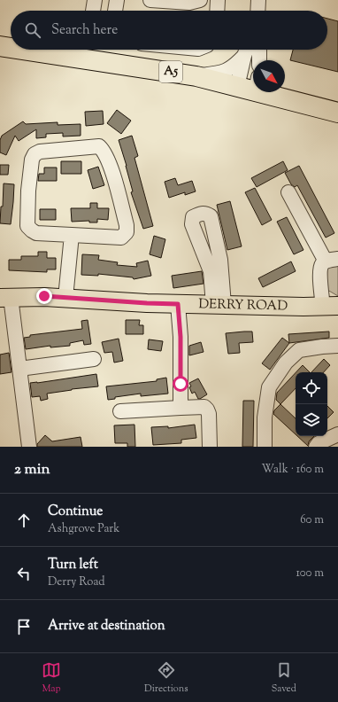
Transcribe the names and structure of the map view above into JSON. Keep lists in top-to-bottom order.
{
  "streets": {
    "highway": ["A5"],
    "main road": ["DERRY ROAD"]
  },
  "north": "bottom right",
  "page": {
    "search": "Search here",
    "heading": ["2 min", "Walk · 160 m"],
    "list": [
      ["Continue", "Ashgrove Park", "60 m"],
      ["Turn left", "Derry Road", "100 m"],
      "Arrive at destination"
    ],
    "nav": ["Map", "Directions", "Saved"]
  }
}
